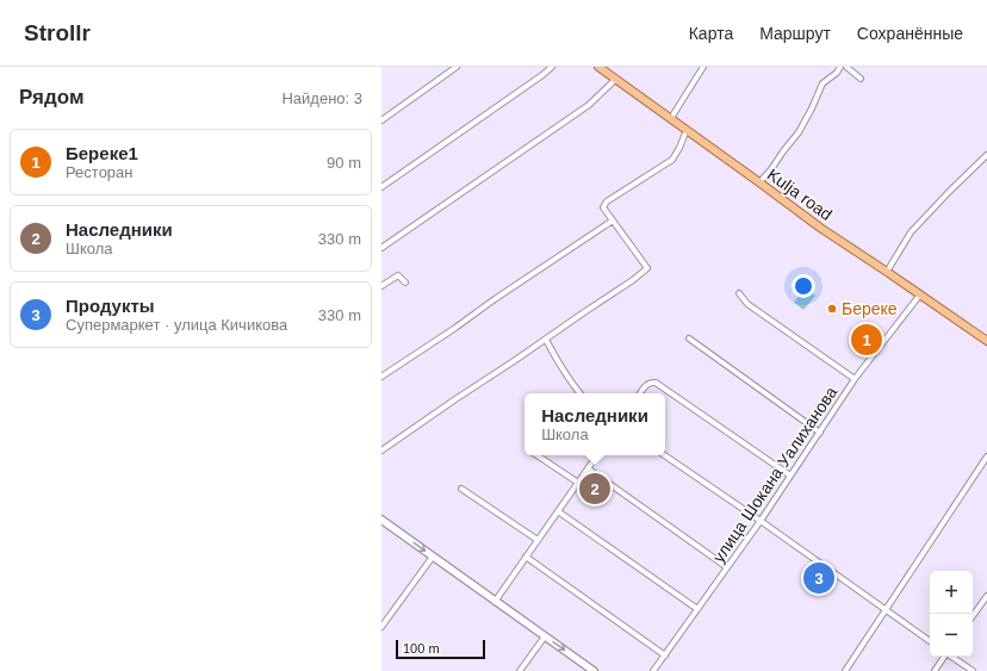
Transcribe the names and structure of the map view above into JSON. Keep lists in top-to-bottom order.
{
  "streets": {
    "main road": ["Kulja road"],
    "street": ["улица Шокана Уалиханова"]
  },
  "crossings": [
    ["Kulja road", "улица Шокана Уалиханова"]
  ],
  "places": ["Береке"],
  "scale_bar": "100 m",
  "page": {
    "header": "Strollr",
    "nav": ["Карта", "Маршрут", "Сохранённые"],
    "heading": ["Рядом", "Найдено: 3"],
    "list": [
      {
        "mark": "1",
        "name": "Береке1",
        "note": "Ресторан",
        "value": "90 m"
      },
      {
        "mark": "2",
        "name": "Наследники",
        "note": "Школа",
        "value": "330 m"
      },
      {
        "mark": "3",
        "name": "Продукты",
        "note": "Супермаркет · улица Кичикова",
        "value": "330 m"
      }
    ],
    "pins": ["1", "2", "3"],
    "popup": ["Наследники", "Школа"],
    "map_buttons": ["+", "−"],
    "scale": "100 m"
  }
}
